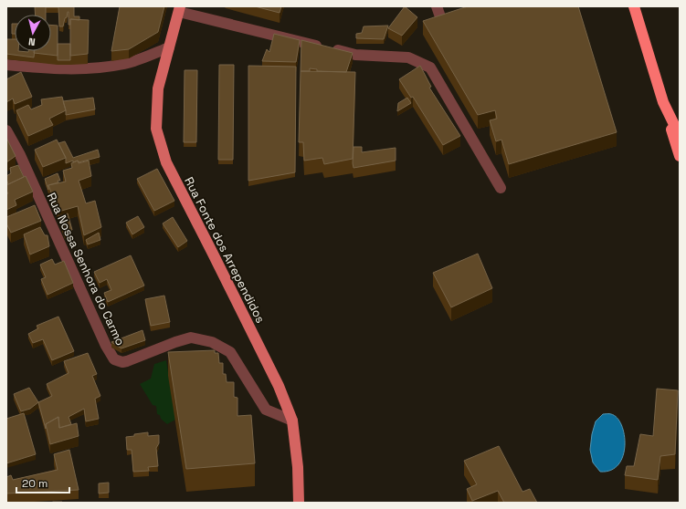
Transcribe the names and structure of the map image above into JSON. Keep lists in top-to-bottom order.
{
  "streets": {
    "main road": ["Rua Fonte dos Arrependidos"],
    "street": ["Rua Nossa Senhora do Carmo"]
  },
  "crossings": [
    ["Rua Fonte dos Arrependidos", "Rua Nossa Senhora do Carmo"]
  ],
  "scale_bar": "20 m",
  "north": "bottom"
}
